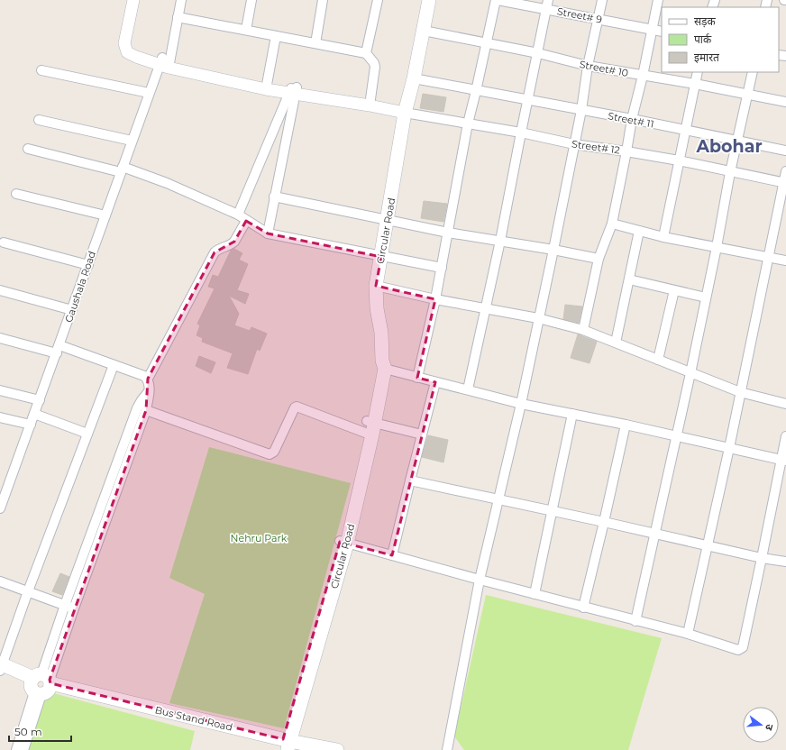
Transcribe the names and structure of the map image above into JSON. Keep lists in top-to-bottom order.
{
  "streets": {
    "main road": ["Circular Road", "Bus Stand Road"],
    "street": [
      "Street# 9",
      "Street# 10",
      "Street# 11",
      "Street# 12",
      "Gaushala Road"
    ]
  },
  "crossings": [
    ["Street# 10", "Circular Road"],
    ["Street# 11", "Circular Road"],
    ["Street# 12", "Circular Road"],
    ["Circular Road", "Bus Stand Road"]
  ],
  "districts": ["Abohar"],
  "parks": ["Nehru Park"],
  "legend": ["सड़क", "पार्क", "इमारत"],
  "scale_bar": "50 m",
  "north": "right"
}
